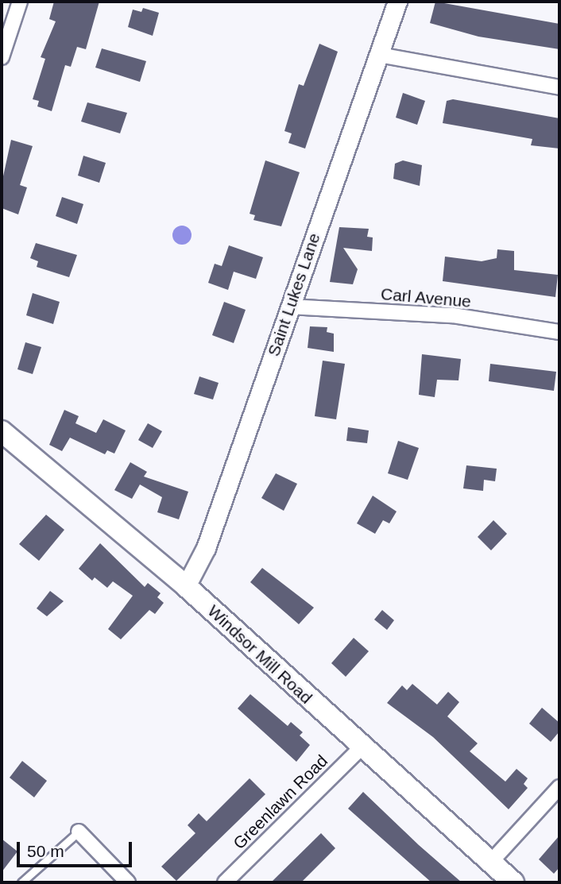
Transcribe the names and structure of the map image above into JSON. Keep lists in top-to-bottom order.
{
  "streets": {
    "main road": ["Windsor Mill Road"],
    "street": ["Saint Lukes Lane", "Carl Avenue", "Greenlawn Road"]
  },
  "crossings": [
    ["Saint Lukes Lane", "Carl Avenue"],
    ["Saint Lukes Lane", "Windsor Mill Road"],
    ["Windsor Mill Road", "Greenlawn Road"]
  ],
  "scale_bar": "50 m"
}
